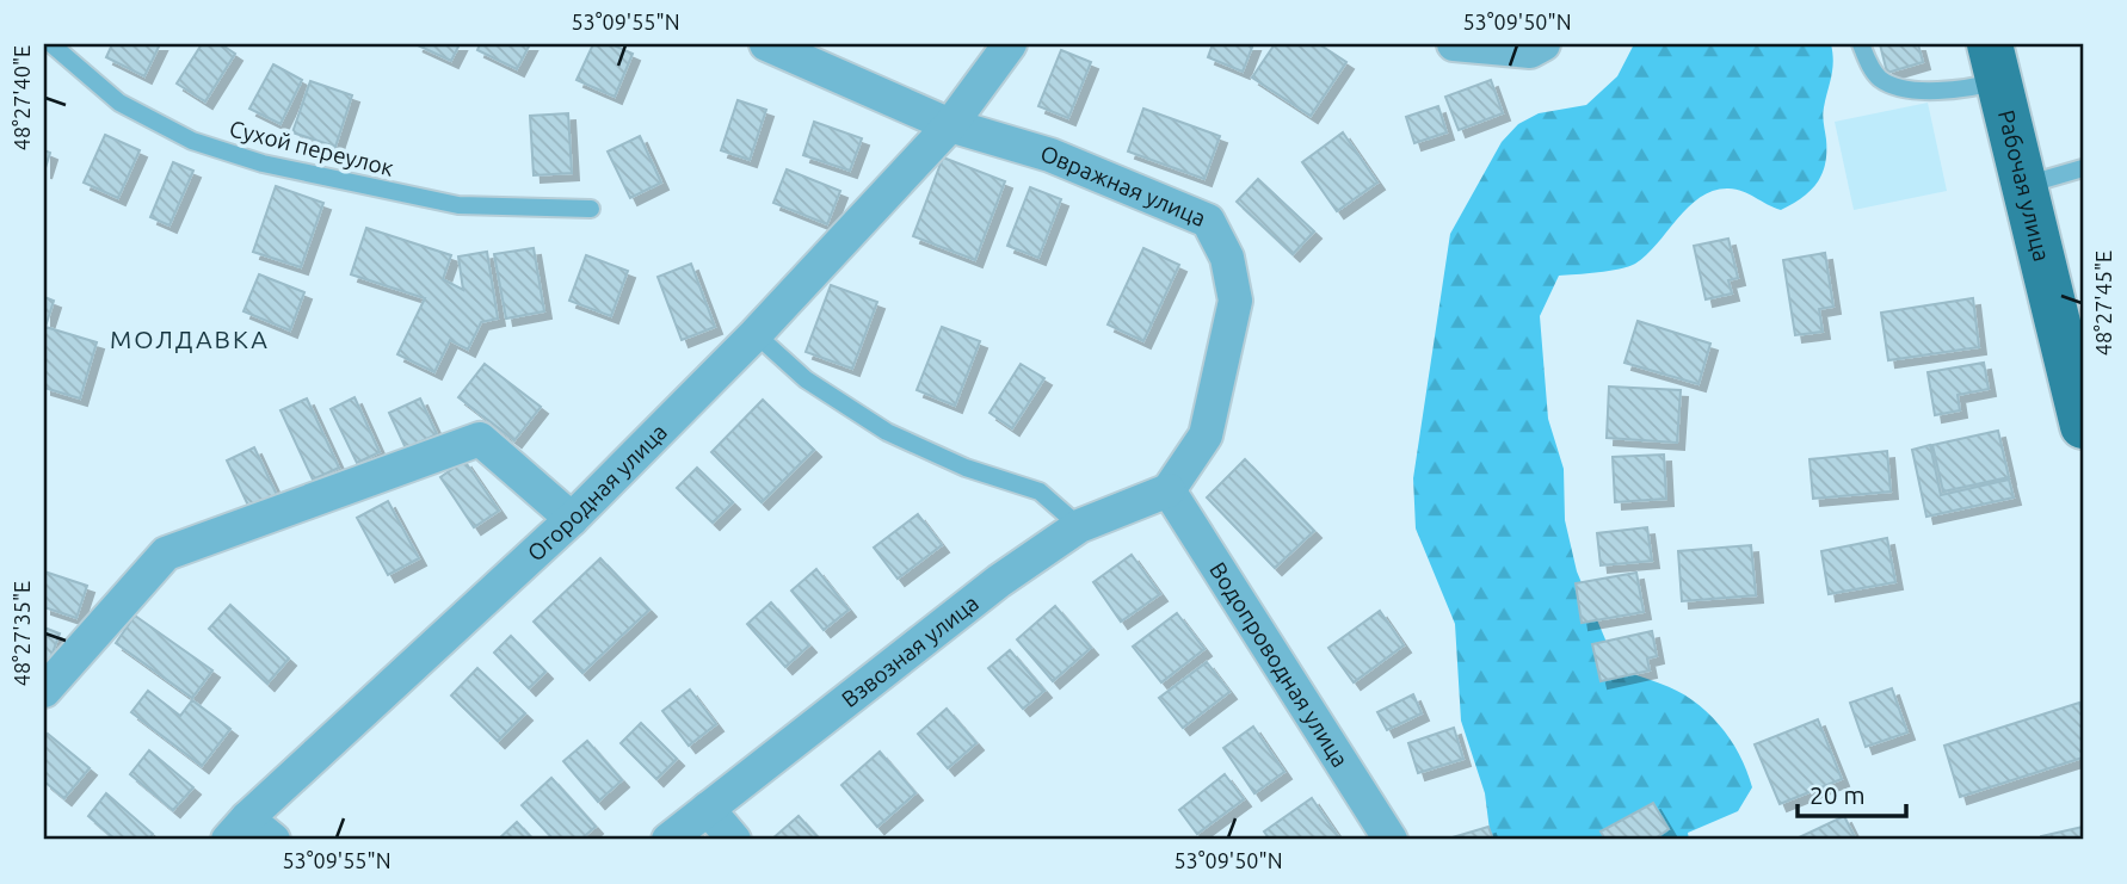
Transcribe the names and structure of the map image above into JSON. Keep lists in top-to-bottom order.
{
  "streets": {
    "main road": ["Рабочая улица"],
    "street": [
      "Овражная улица",
      "Огородная улица",
      "Взвозная улица",
      "Водопроводная улица"
    ],
    "lane": ["Сухой переулок"]
  },
  "crossings": [
    ["Овражная улица", "Огородная улица"],
    ["Овражная улица", "Взвозная улица"],
    ["Овражная улица", "Водопроводная улица"],
    ["Взвозная улица", "Водопроводная улица"]
  ],
  "districts": ["МОЛДАВКА"],
  "scale_bar": "20 m",
  "coordinates": [
    "53°09'55\"N",
    "53°09'50\"N",
    "48°27'40\"E",
    "48°27'45\"E",
    "48°27'35\"E"
  ]
}
